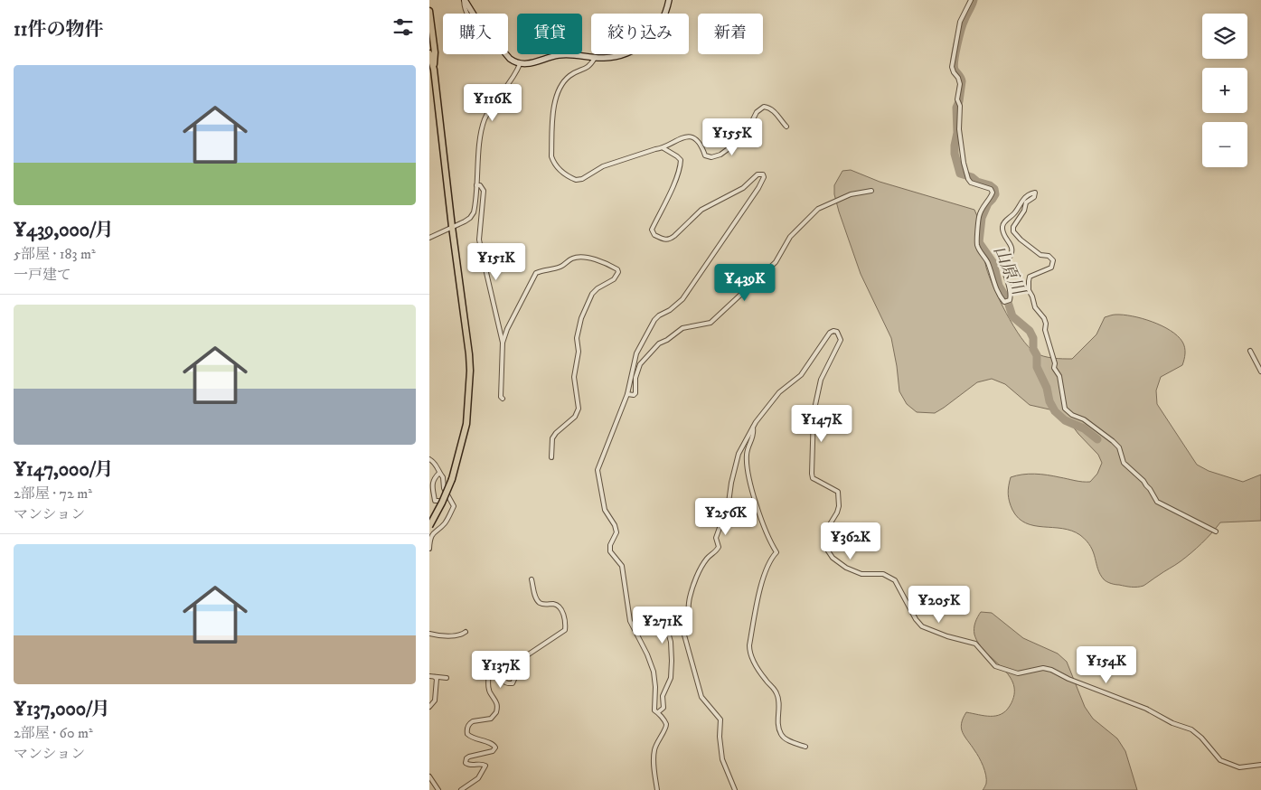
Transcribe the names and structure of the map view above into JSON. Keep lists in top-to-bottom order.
{
  "water": ["山原川"],
  "page": {
    "heading": "11件の物件",
    "map_buttons": ["+", "−"],
    "chip": [
      "購入",
      "賃貸",
      "絞り込み",
      "新着"
    ],
    "list": [
      {
        "name": "¥439,000/月",
        "note": "5部屋 · 183 m² · 一戸建て"
      },
      {
        "name": "¥147,000/月",
        "note": "2部屋 · 72 m² · マンション"
      },
      {
        "name": "¥137,000/月",
        "note": "2部屋 · 60 m² · マンション"
      }
    ],
    "price": [
      "¥116K",
      "¥155K",
      "¥151K",
      "¥439K",
      "¥147K",
      "¥256K",
      "¥362K",
      "¥205K",
      "¥271K",
      "¥154K",
      "¥137K"
    ]
  }
}
